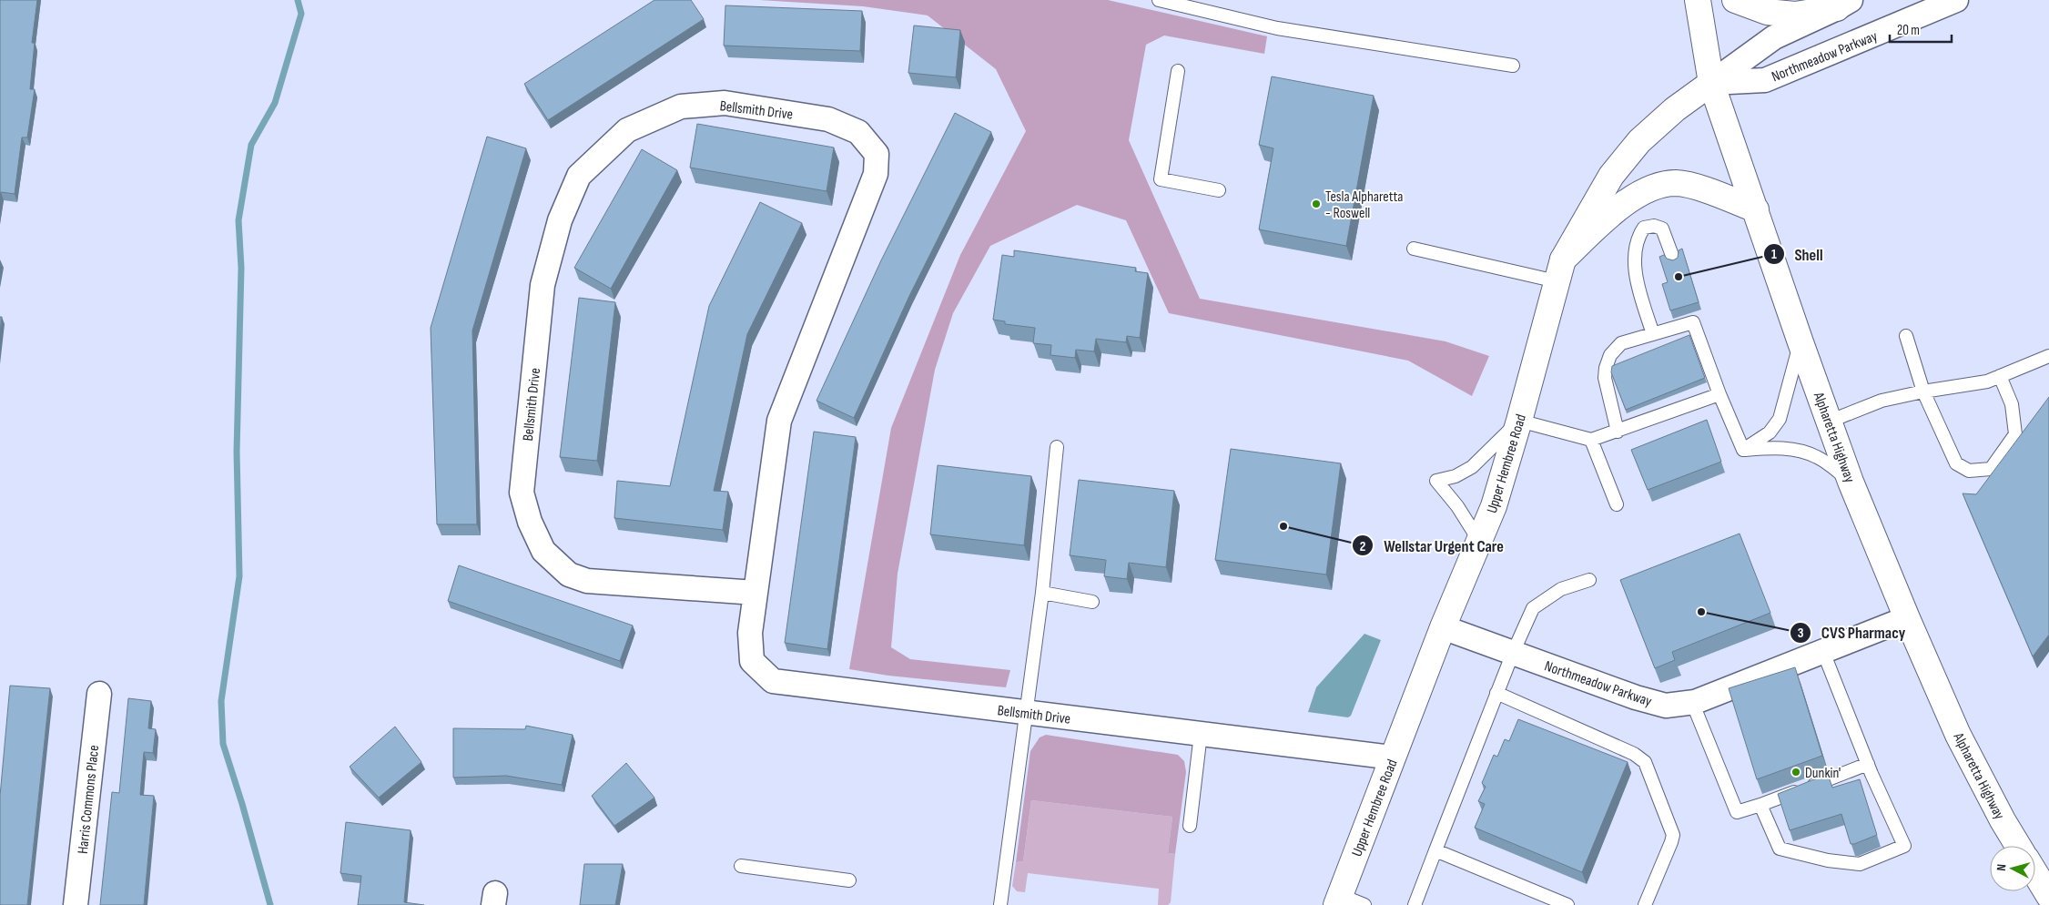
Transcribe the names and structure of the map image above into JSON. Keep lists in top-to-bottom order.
{
  "streets": {
    "main road": ["Alpharetta Highway", "Upper Hembree Road"],
    "street": ["Northmeadow Parkway", "Bellsmith Drive", "Harris Commons Place"]
  },
  "crossings": [
    ["Northmeadow Parkway", "Alpharetta Highway"],
    ["Northmeadow Parkway", "Upper Hembree Road"],
    ["Bellsmith Drive", "Upper Hembree Road"],
    ["Alpharetta Highway", "Upper Hembree Road"]
  ],
  "places": [
    "Tesla Alpharetta - Roswell",
    "Shell",
    "Wellstar Urgent Care",
    "CVS Pharmacy",
    "Dunkin'"
  ],
  "scale_bar": "20 m",
  "north": "left"
}
